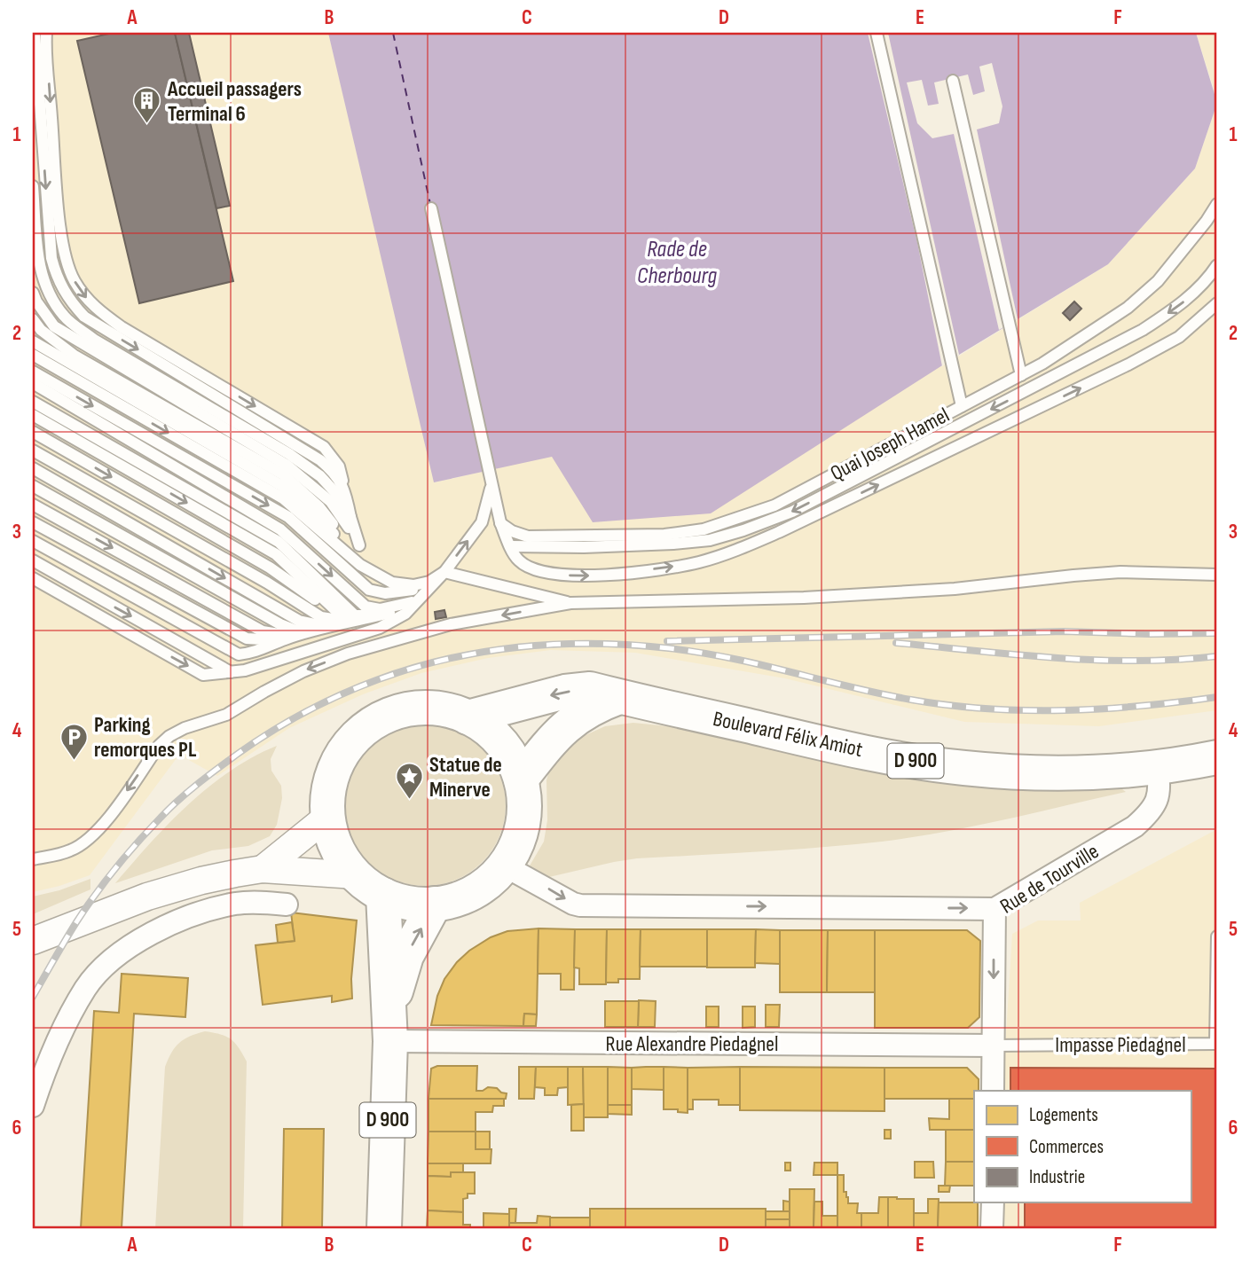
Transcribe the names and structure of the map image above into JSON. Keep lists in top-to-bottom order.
{
  "streets": {
    "main road": ["Boulevard Félix Amiot", "D 900"],
    "street": ["Rue de Tourville", "Rue Alexandre Piedagnel"],
    "lane": ["Quai Joseph Hamel", "Impasse Piedagnel"]
  },
  "crossings": [
    ["Boulevard Félix Amiot", "D 900"],
    ["Boulevard Félix Amiot", "Rue de Tourville"],
    ["D 900", "Rue Alexandre Piedagnel"],
    ["Rue de Tourville", "Rue Alexandre Piedagnel"],
    ["Rue de Tourville", "Impasse Piedagnel"],
    ["Rue Alexandre Piedagnel", "Impasse Piedagnel"]
  ],
  "water": ["Rade de Cherbourg"],
  "places": {
    "building": ["Accueil passagers Terminal 6"],
    "parking": ["Parking remorques PL"],
    "place": ["Statue de Minerve"]
  },
  "legend": ["Logements", "Commerces", "Industrie"],
  "grid": {
    "columns": [
      "A",
      "B",
      "C",
      "D",
      "E",
      "F"
    ],
    "rows": [
      "1",
      "2",
      "3",
      "4",
      "5",
      "6"
    ]
  }
}
